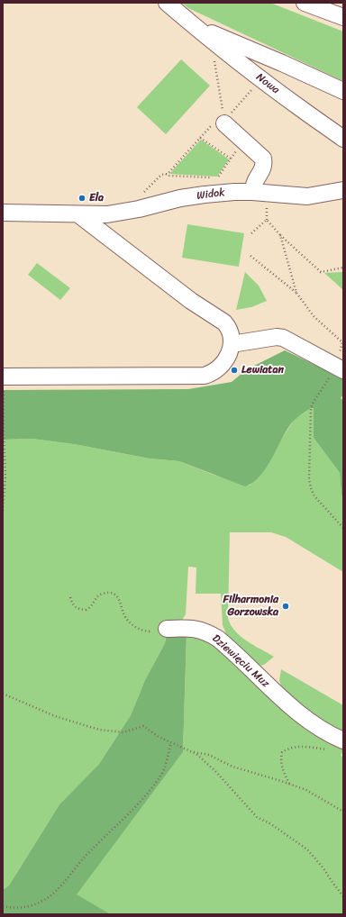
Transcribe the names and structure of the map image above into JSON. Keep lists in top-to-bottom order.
{
  "streets": {
    "street": ["Nowa", "Widok", "Dziewięciu Muz"]
  },
  "places": ["Ela", "Lewiatan", "Filharmonia Gorzowska"]
}
